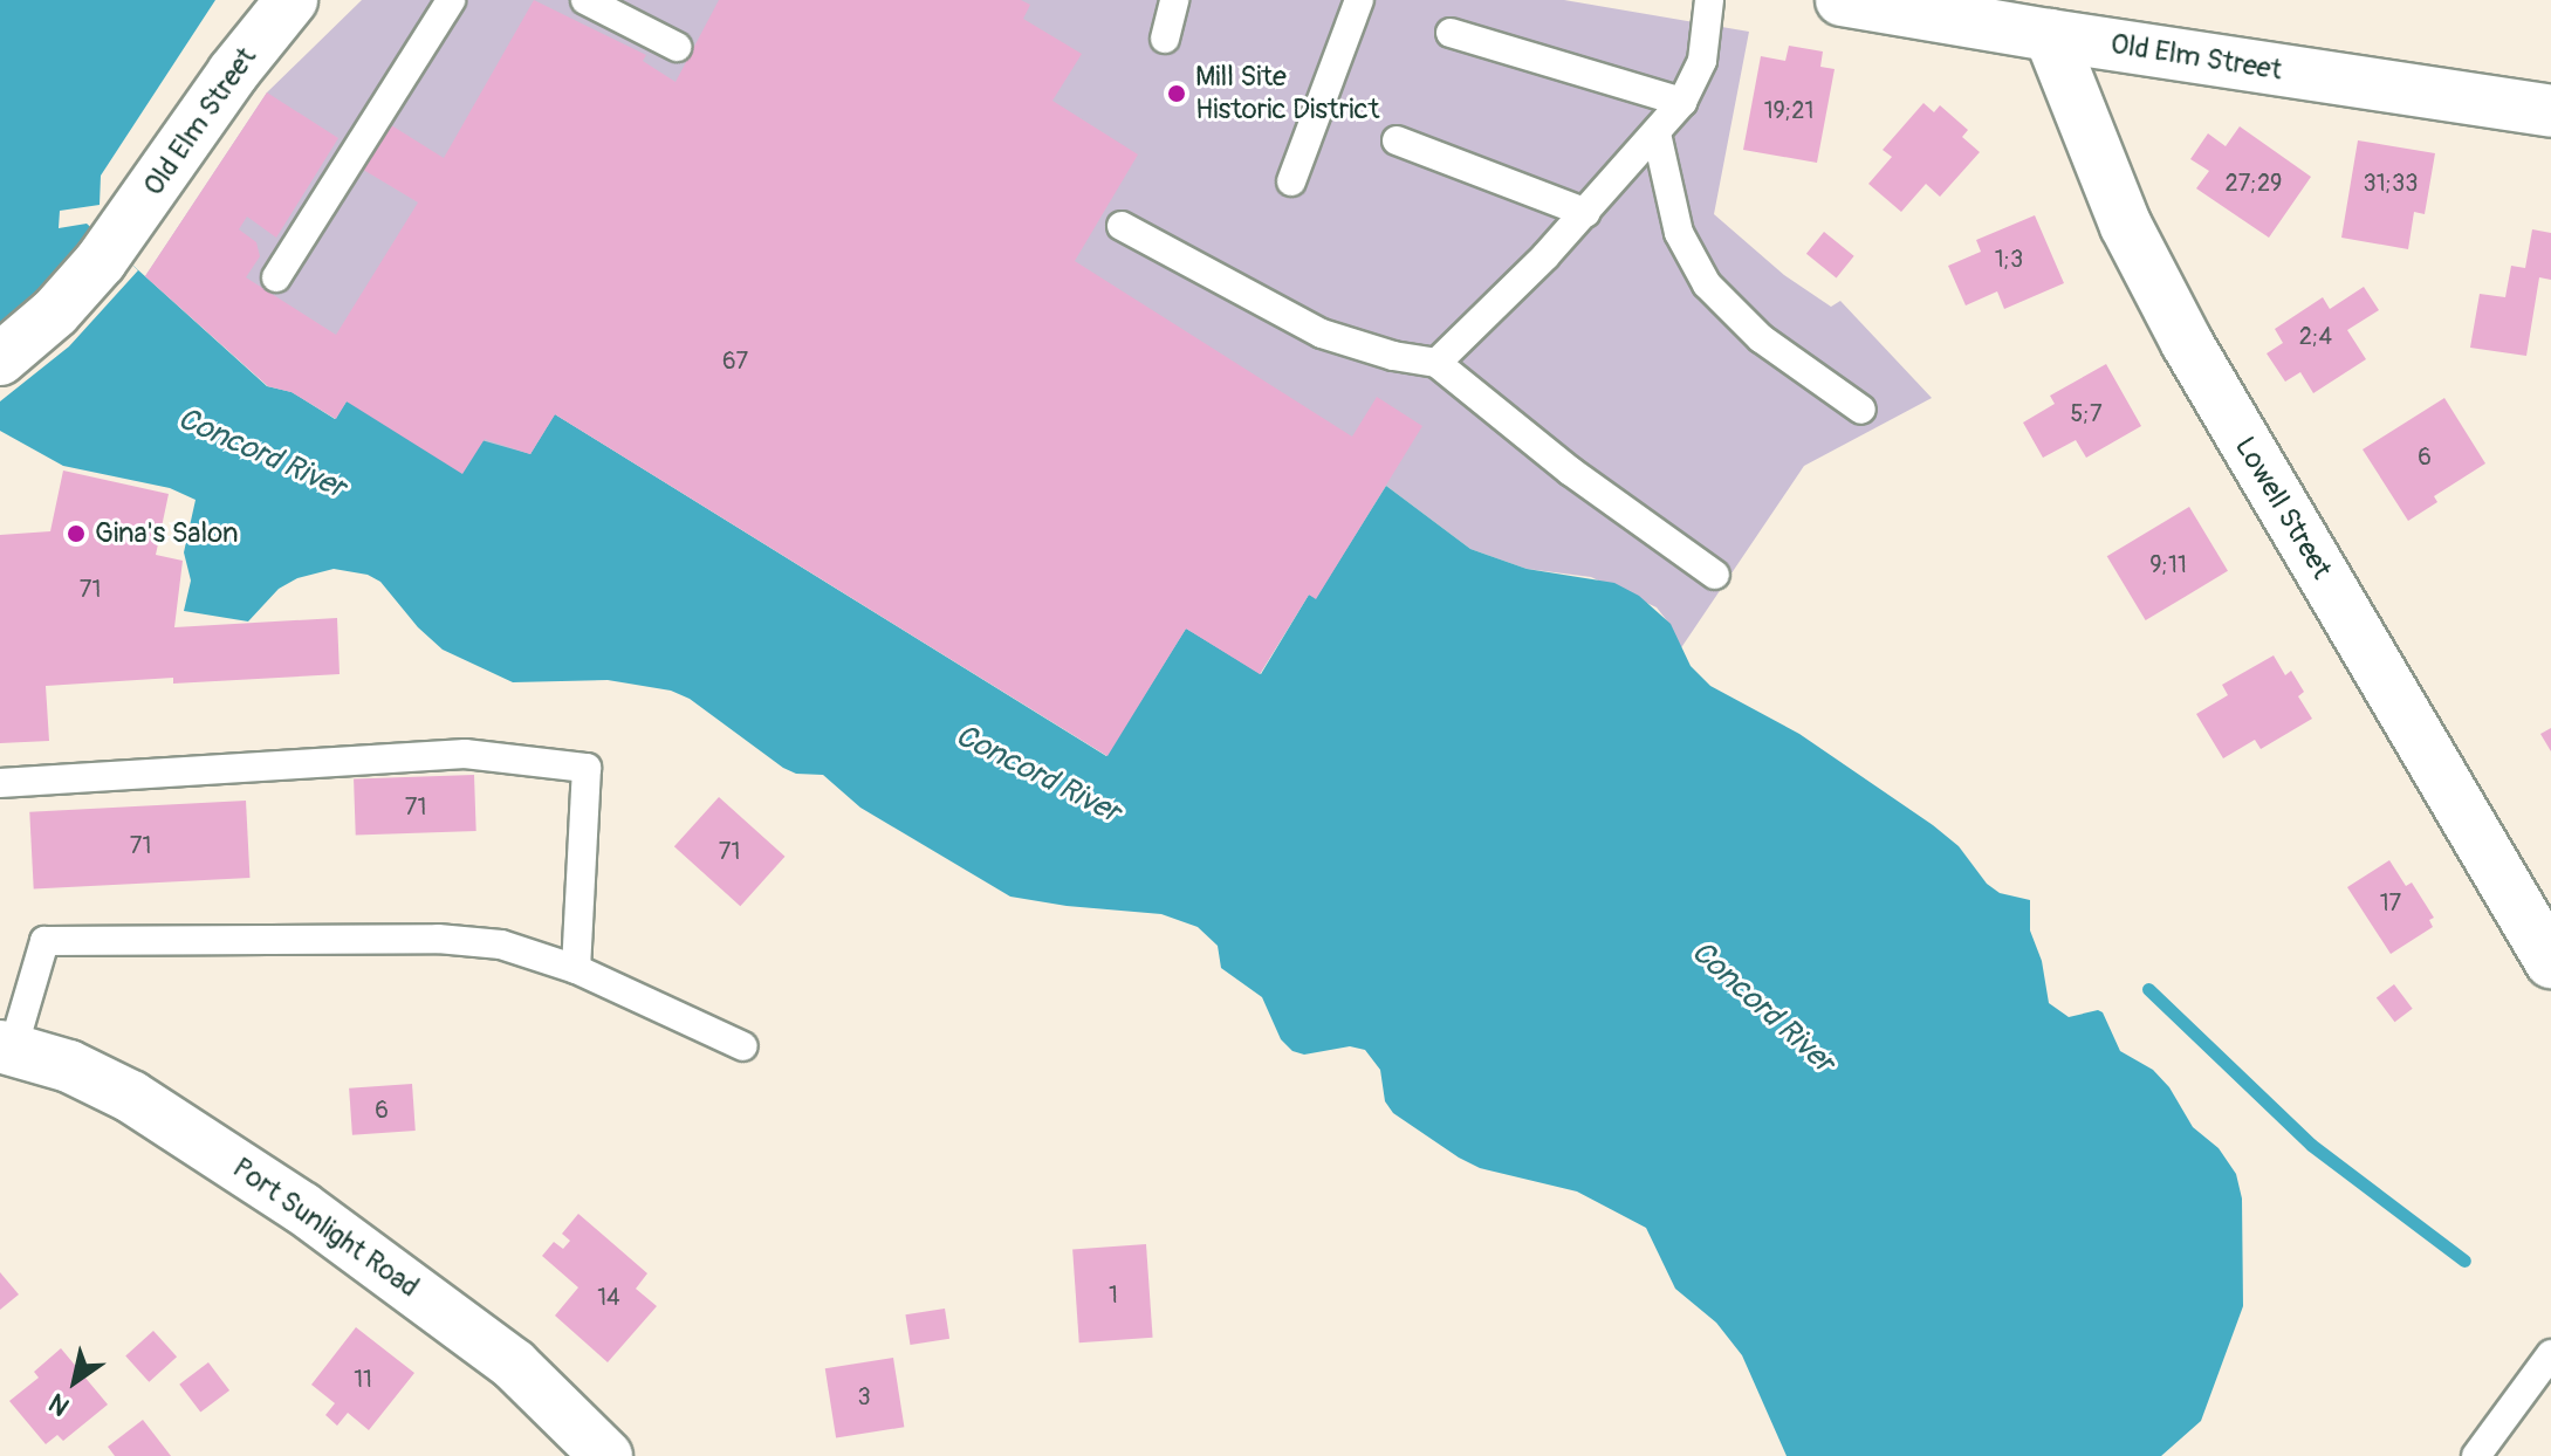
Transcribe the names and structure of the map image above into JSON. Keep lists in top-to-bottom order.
{
  "streets": {
    "main road": ["Old Elm Street", "Lowell Street", "Port Sunlight Road"]
  },
  "crossings": [
    ["Old Elm Street", "Lowell Street"]
  ],
  "water": ["Concord River"],
  "places": ["Mill Site Historic District", "Gina's Salon"],
  "house_numbers": [
    "19;21",
    "27;29",
    "31;33",
    "1;3",
    "2;4",
    "67",
    "5;7",
    "6",
    "9;11",
    "71",
    "71",
    "71",
    "71",
    "17",
    "6",
    "1",
    "14",
    "11",
    "3"
  ],
  "north": "bottom left"
}
